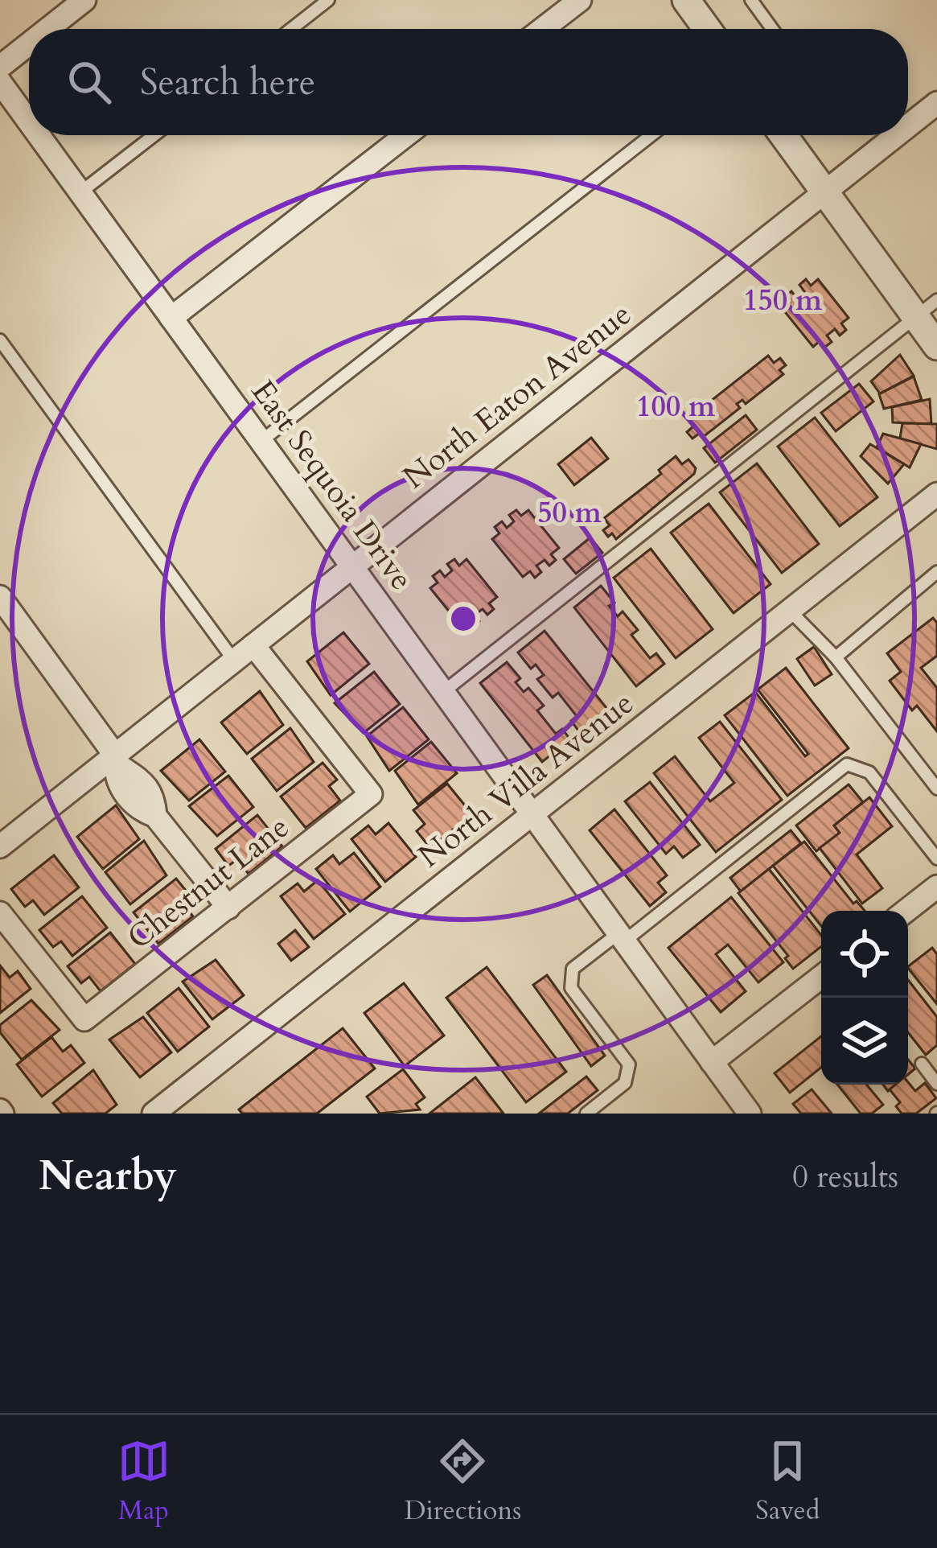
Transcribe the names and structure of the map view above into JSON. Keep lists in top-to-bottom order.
{
  "streets": {
    "street": [
      "North Eaton Avenue",
      "East Sequoia Drive",
      "North Villa Avenue",
      "Chestnut Lane"
    ]
  },
  "crossings": [
    ["North Eaton Avenue", "East Sequoia Drive"],
    ["North Eaton Avenue", "Chestnut Lane"],
    ["East Sequoia Drive", "North Villa Avenue"]
  ],
  "page": {
    "search": "Search here",
    "heading": ["Nearby", "0 results"],
    "nav": ["Map", "Directions", "Saved"]
  },
  "rings": ["150 m", "100 m", "50 m"]
}
